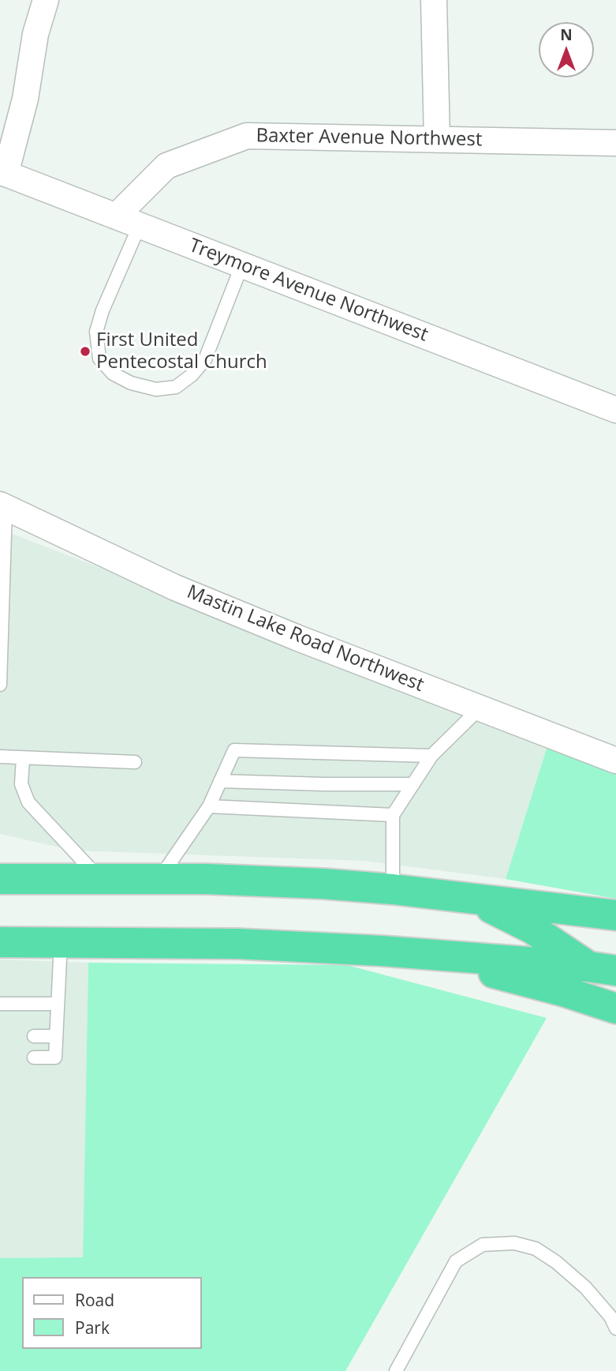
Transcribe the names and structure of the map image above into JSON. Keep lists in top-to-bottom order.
{
  "streets": {
    "street": ["Baxter Avenue Northwest", "Treymore Avenue Northwest", "Mastin Lake Road Northwest"]
  },
  "crossings": [
    ["Baxter Avenue Northwest", "Treymore Avenue Northwest"]
  ],
  "places": ["First United Pentecostal Church"],
  "legend": ["Road", "Park"],
  "north": "top"
}
